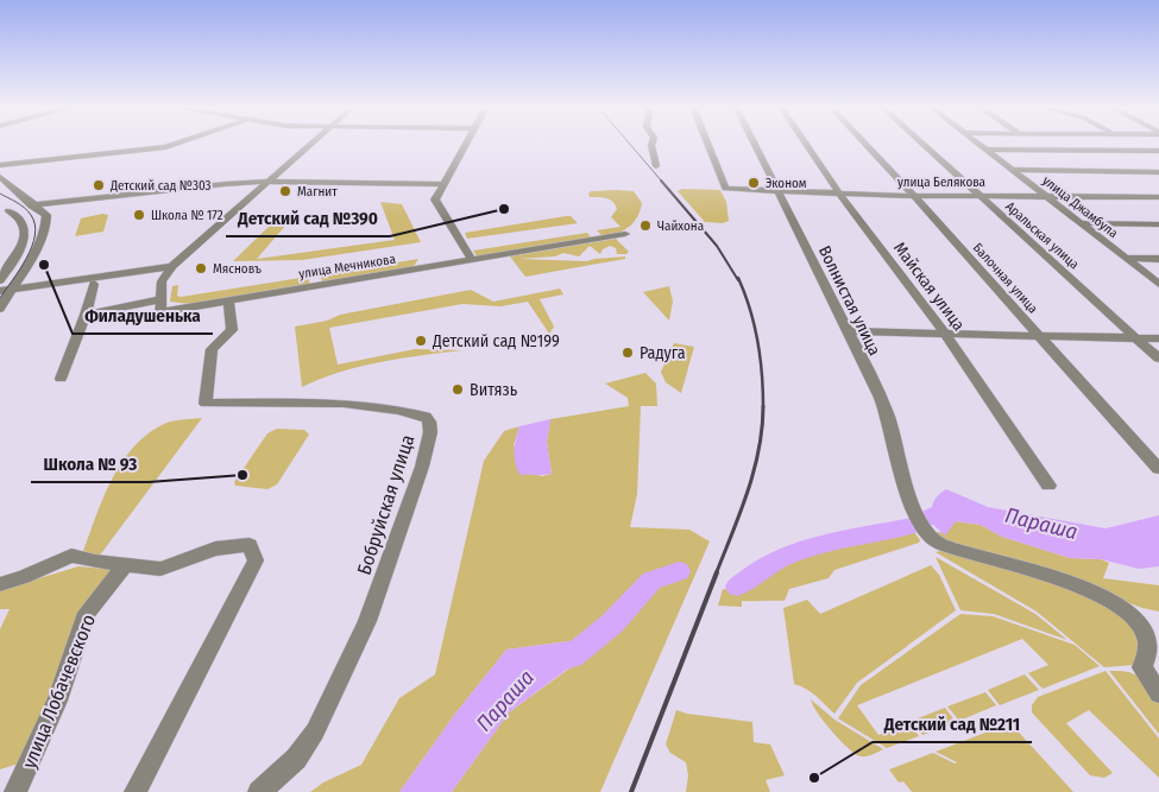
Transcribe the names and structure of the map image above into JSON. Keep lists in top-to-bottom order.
{
  "streets": {
    "street": [
      "улица Белякова",
      "улица Джамбула",
      "Аральская улица",
      "улица Мечникова",
      "Балочная улица",
      "Майская улица",
      "Волнистая улица",
      "Бобруйская улица",
      "улица Лобачевского"
    ]
  },
  "crossings": [
    ["улица Белякова", "улица Джамбула"],
    ["улица Белякова", "Аральская улица"],
    ["улица Белякова", "Балочная улица"],
    ["улица Белякова", "Майская улица"],
    ["улица Белякова", "Волнистая улица"],
    ["улица Мечникова", "Бобруйская улица"]
  ],
  "water": ["Параша"],
  "places": [
    "Эконом",
    "Детский сад №303",
    "Магнит",
    "Детский сад №390",
    "Школа № 172",
    "Чайхона",
    "Филадушенька",
    "Мясновъ",
    "Детский сад №199",
    "Радуга",
    "Витязь",
    "Школа № 93",
    "Детский сад №211"
  ]
}
